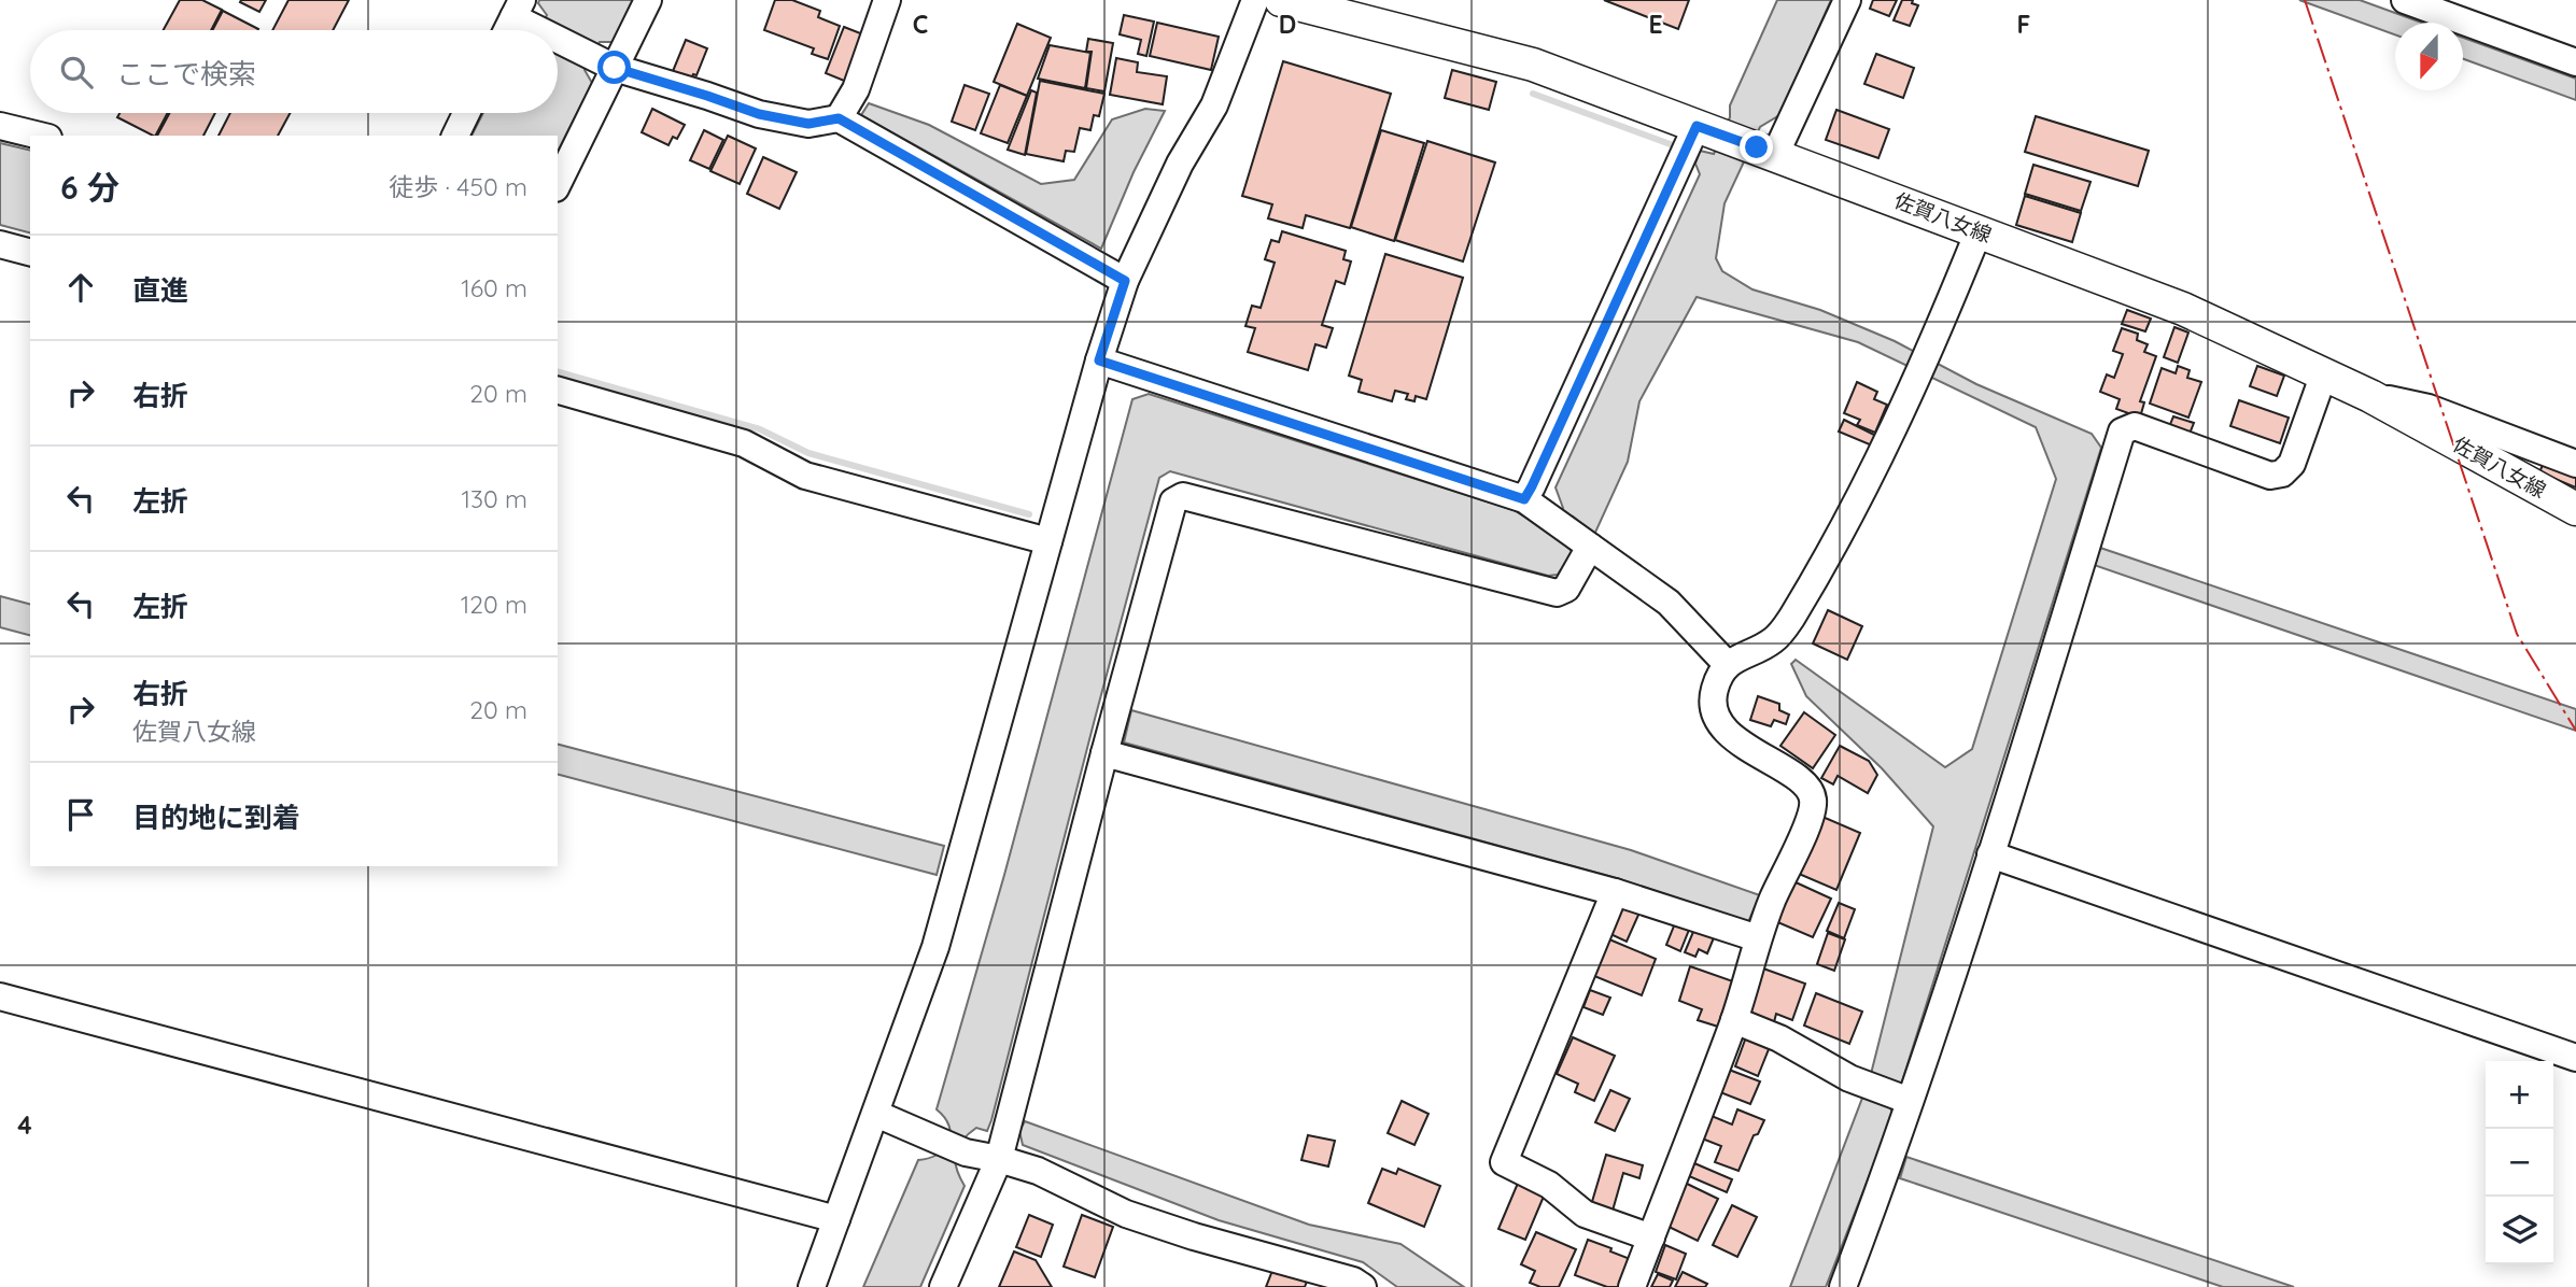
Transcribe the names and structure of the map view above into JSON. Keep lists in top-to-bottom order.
{
  "streets": {
    "main road": ["佐賀八女線"]
  },
  "north": "bottom",
  "page": {
    "search": "ここで検索",
    "heading": ["6 分", "徒歩 · 450 m"],
    "list": [
      ["直進", "160 m"],
      ["右折", "20 m"],
      ["左折", "130 m"],
      ["左折", "120 m"],
      ["右折", "佐賀八女線", "20 m"],
      "目的地に到着"
    ],
    "map_buttons": ["+", "−"]
  },
  "grid": {
    "columns": [
      "C",
      "D",
      "E",
      "F"
    ],
    "rows": ["4"]
  }
}
